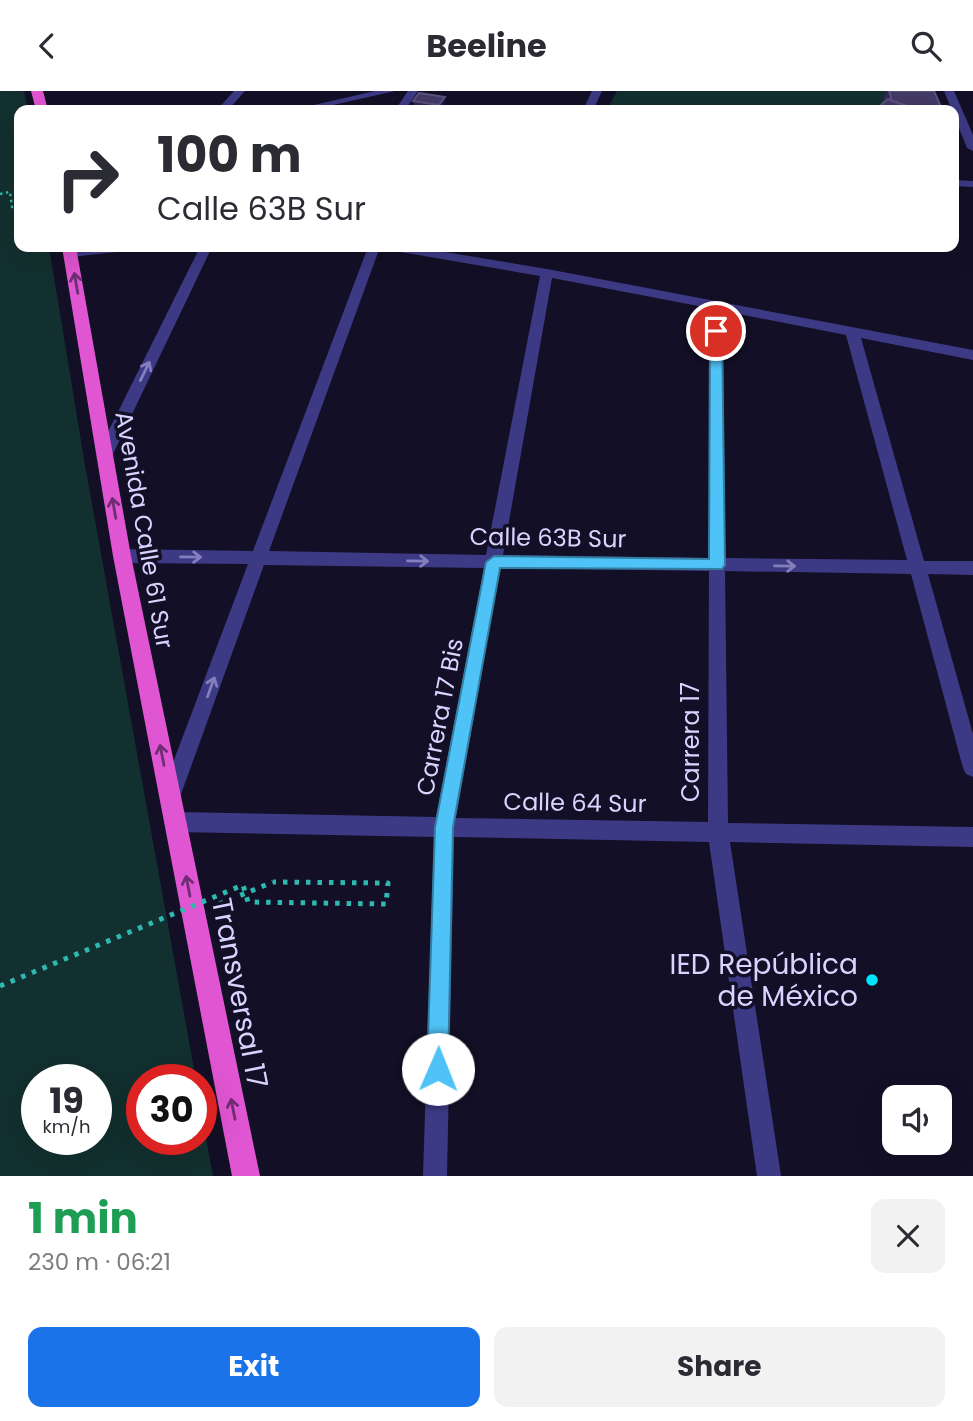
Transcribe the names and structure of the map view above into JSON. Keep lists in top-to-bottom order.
{
  "streets": {
    "highway": ["Avenida Calle 61 Sur", "Transversal 17"],
    "street": [
      "Calle 63B Sur",
      "Carrera 17 Bis",
      "Carrera 17",
      "Calle 64 Sur"
    ]
  },
  "crossings": [
    ["Avenida Calle 61 Sur", "Calle 63B Sur"],
    ["Avenida Calle 61 Sur", "Calle 64 Sur"],
    ["Avenida Calle 61 Sur", "Transversal 17"],
    ["Calle 63B Sur", "Carrera 17 Bis"],
    ["Calle 63B Sur", "Carrera 17"],
    ["Carrera 17 Bis", "Calle 64 Sur"],
    ["Carrera 17", "Calle 64 Sur"],
    ["Calle 64 Sur", "Transversal 17"]
  ],
  "one_way": ["Avenida Calle 61 Sur", "Calle 63B Sur", "Transversal 17"],
  "places": ["IED República de México"],
  "page": {
    "header": "Beeline",
    "turn": ["100 m", "Calle 63B Sur"],
    "speed": "19 km/h",
    "limit": "30",
    "heading": ["1 min", "230 m · 06:21"],
    "buttons": ["Exit", "Share"]
  }
}
